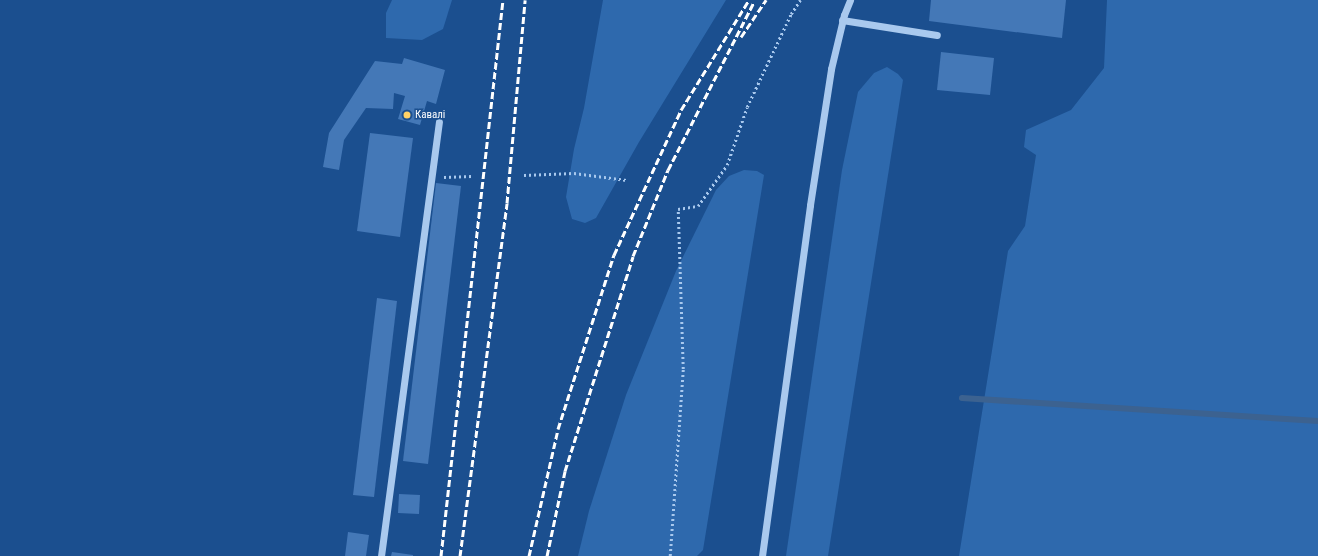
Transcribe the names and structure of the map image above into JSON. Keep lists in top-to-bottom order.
{
  "places": ["Кавалі"]
}
